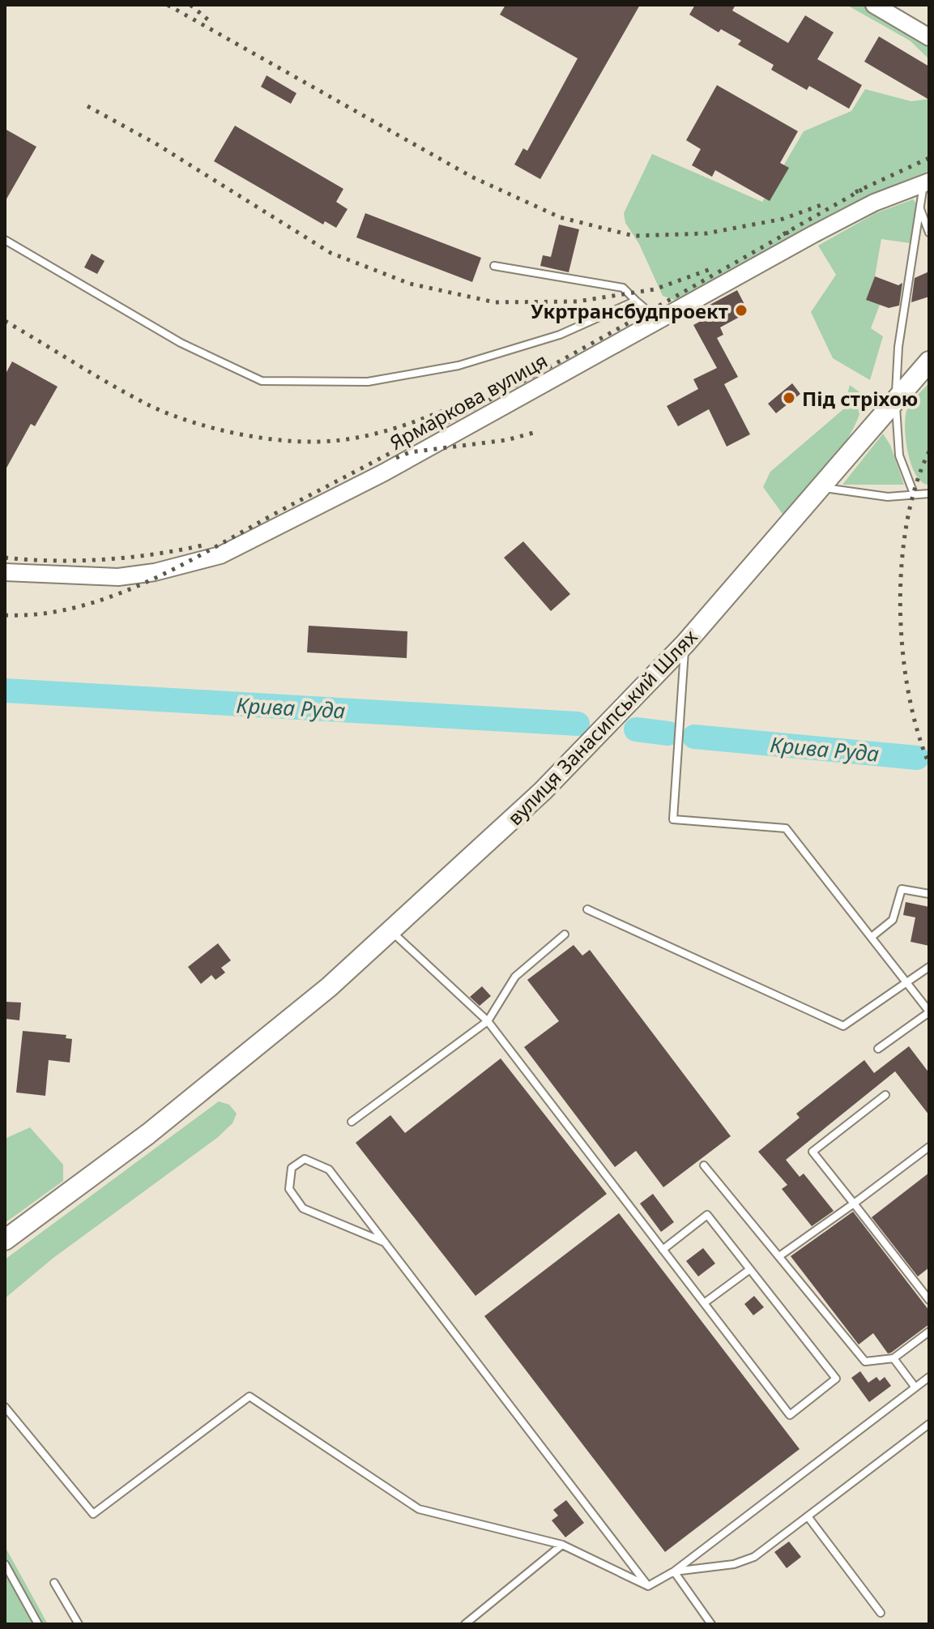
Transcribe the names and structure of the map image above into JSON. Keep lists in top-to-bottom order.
{
  "streets": {
    "main road": ["вулиця Занасипський Шлях"],
    "street": ["Ярмаркова вулиця"]
  },
  "water": ["Крива Руда"],
  "places": ["Укртрансбудпроект", "Під стріхою"]
}
